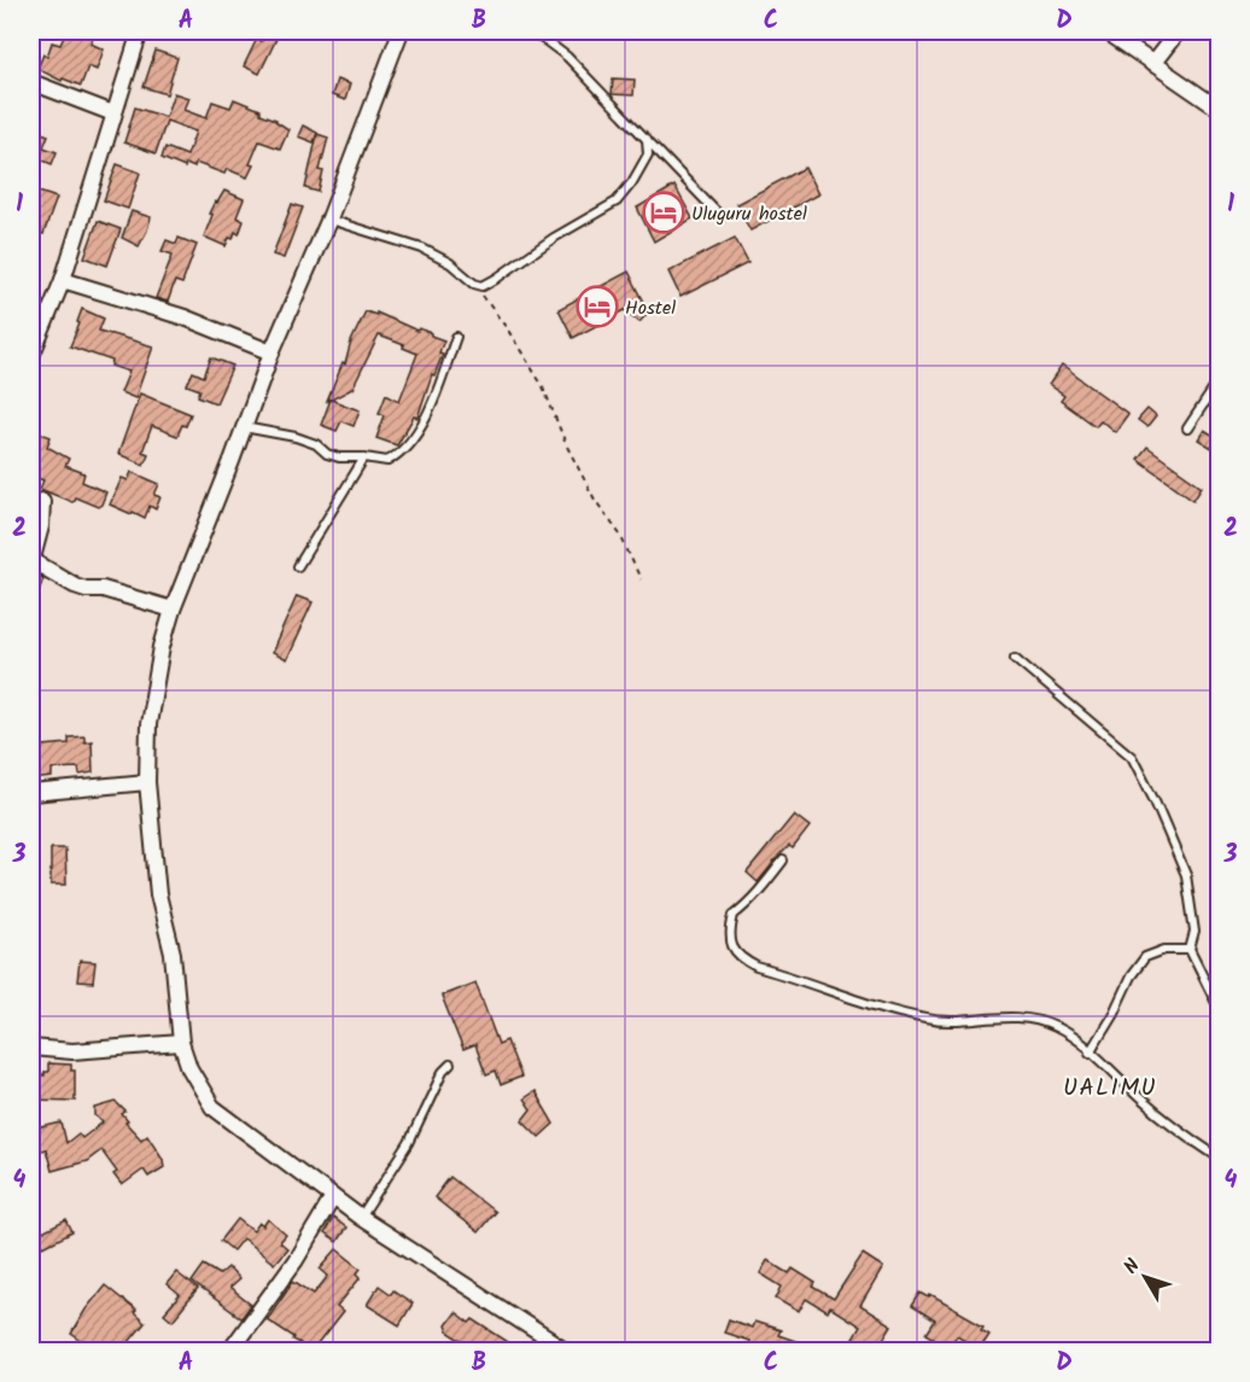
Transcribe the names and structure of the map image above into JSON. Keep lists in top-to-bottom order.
{
  "districts": ["UALIMU"],
  "places": {
    "hotel": ["Uluguru hostel", "Hostel"]
  },
  "north": "top left",
  "grid": {
    "columns": [
      "A",
      "B",
      "C",
      "D"
    ],
    "rows": [
      "1",
      "2",
      "3",
      "4"
    ]
  }
}
